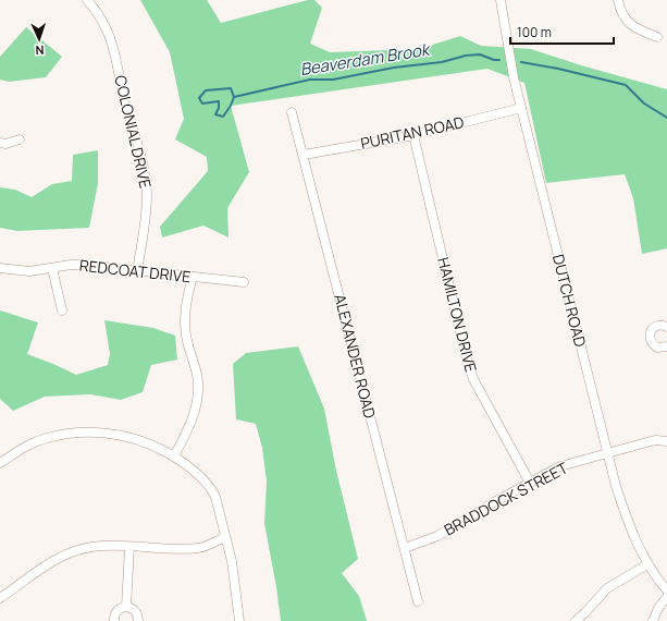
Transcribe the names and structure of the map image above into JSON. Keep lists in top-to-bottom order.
{
  "streets": {
    "street": [
      "COLONIAL DRIVE",
      "PURITAN ROAD",
      "REDCOAT DRIVE",
      "DUTCH ROAD",
      "HAMILTON DRIVE",
      "ALEXANDER ROAD",
      "BRADDOCK STREET"
    ]
  },
  "crossings": [
    ["COLONIAL DRIVE", "REDCOAT DRIVE"],
    ["PURITAN ROAD", "DUTCH ROAD"],
    ["PURITAN ROAD", "HAMILTON DRIVE"],
    ["PURITAN ROAD", "ALEXANDER ROAD"],
    ["DUTCH ROAD", "BRADDOCK STREET"],
    ["HAMILTON DRIVE", "BRADDOCK STREET"],
    ["ALEXANDER ROAD", "BRADDOCK STREET"]
  ],
  "water": ["Beaverdam Brook"],
  "scale_bar": "100 m",
  "north": "bottom"
}
